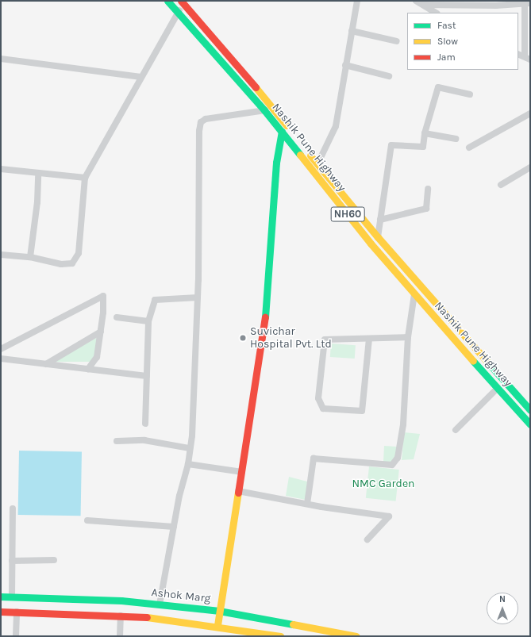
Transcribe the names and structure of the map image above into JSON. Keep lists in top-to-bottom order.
{
  "streets": {
    "main road": ["Nashik Pune Highway", "NH60", "Ashok Marg"]
  },
  "parks": ["NMC Garden"],
  "places": ["Suvichar Hospital Pvt. Ltd"],
  "legend": ["Fast", "Slow", "Jam"],
  "north": "top"
}
